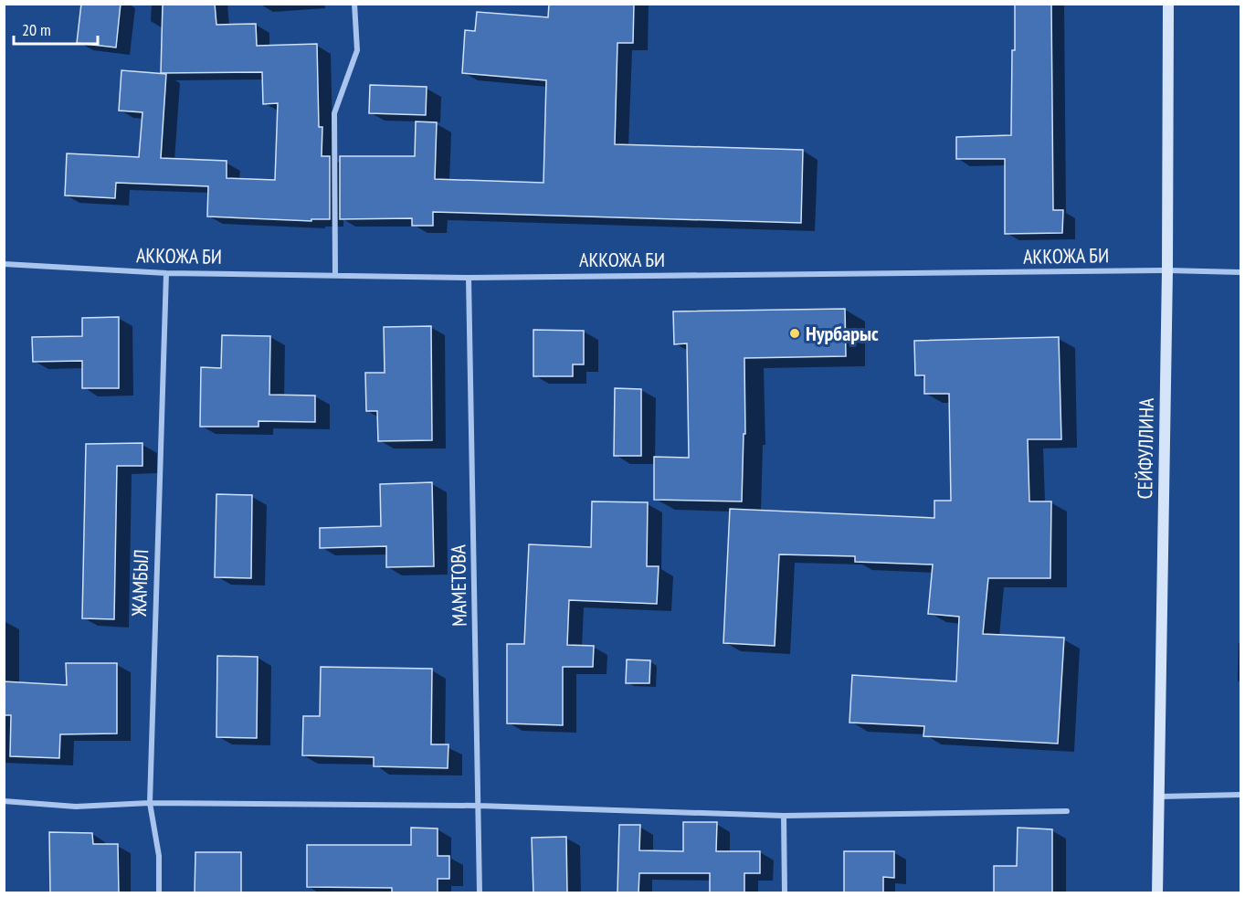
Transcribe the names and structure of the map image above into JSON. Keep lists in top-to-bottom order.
{
  "streets": {
    "main road": ["СЕЙФУЛЛИНА"],
    "street": ["АККОЖА БИ", "ЖАМБЫЛ", "МАМЕТОВА"]
  },
  "crossings": [
    ["АККОЖА БИ", "СЕЙФУЛЛИНА"],
    ["АККОЖА БИ", "ЖАМБЫЛ"],
    ["АККОЖА БИ", "МАМЕТОВА"]
  ],
  "places": ["Нурбарыс"],
  "scale_bar": "20 m"
}
